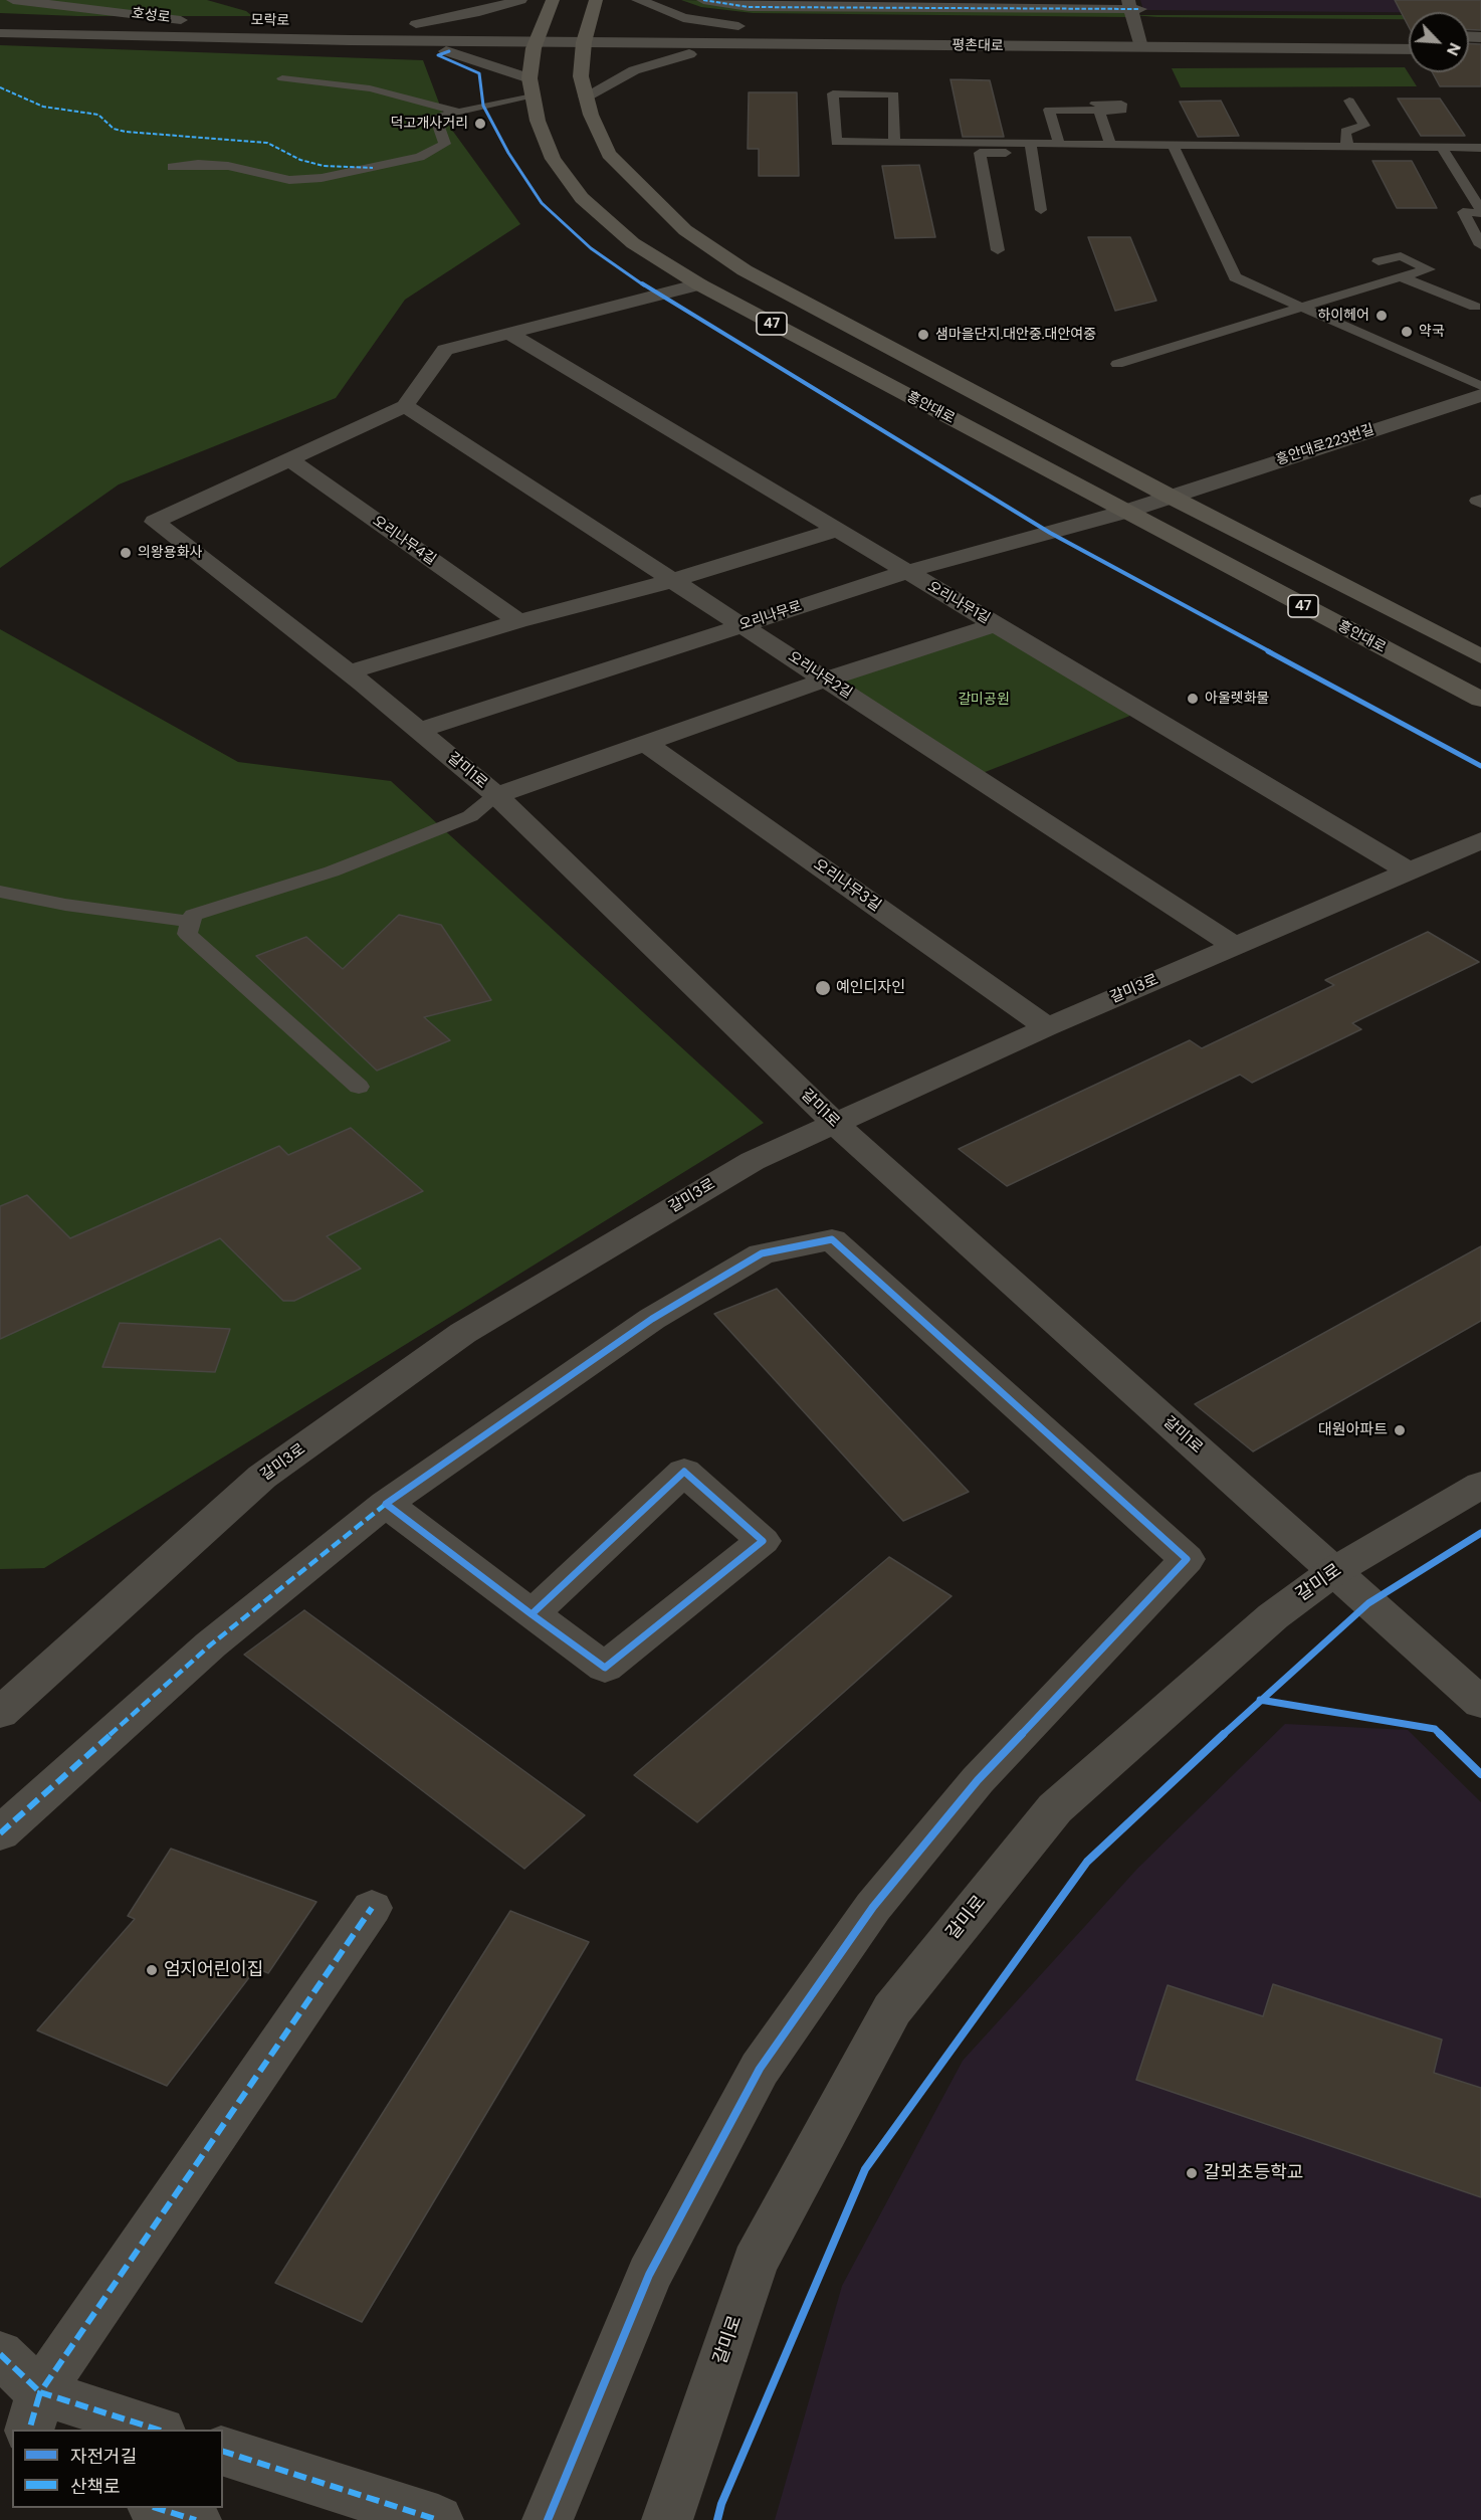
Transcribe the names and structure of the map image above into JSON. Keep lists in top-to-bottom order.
{
  "streets": {
    "main road": ["47", "흥안대로"],
    "street": [
      "호성로",
      "모락로",
      "평촌대로",
      "흥안대로223번길",
      "오리나무4길",
      "오리나무1길",
      "오리나무로",
      "오리나무2길",
      "갈미1로",
      "오리나무3길",
      "갈미3로",
      "갈미로"
    ]
  },
  "crossings": [
    ["모락로", "평촌대로"],
    ["모락로", "흥안대로"],
    ["평촌대로", "47"],
    ["평촌대로", "흥안대로"],
    ["47", "흥안대로223번길"],
    ["흥안대로", "흥안대로223번길"],
    ["흥안대로", "오리나무로"],
    ["흥안대로223번길", "오리나무로"],
    ["오리나무4길", "갈미1로"],
    ["오리나무1길", "오리나무로"],
    ["오리나무1길", "갈미3로"],
    ["오리나무로", "오리나무2길"],
    ["오리나무로", "갈미1로"],
    ["오리나무2길", "갈미3로"],
    ["갈미1로", "갈미3로"],
    ["갈미1로", "갈미로"],
    ["오리나무3길", "갈미3로"]
  ],
  "parks": ["갈미공원"],
  "places": [
    "덕고개사거리",
    "하이헤어",
    "약국",
    "샘마을단지.대안중.대안여중",
    "의왕용화사",
    "아울렛화물",
    "예인디자인",
    "대원아파트",
    "엄지어린이집",
    "갈뫼초등학교"
  ],
  "legend": ["자전거길", "산책로"],
  "north": "bottom right"
}
